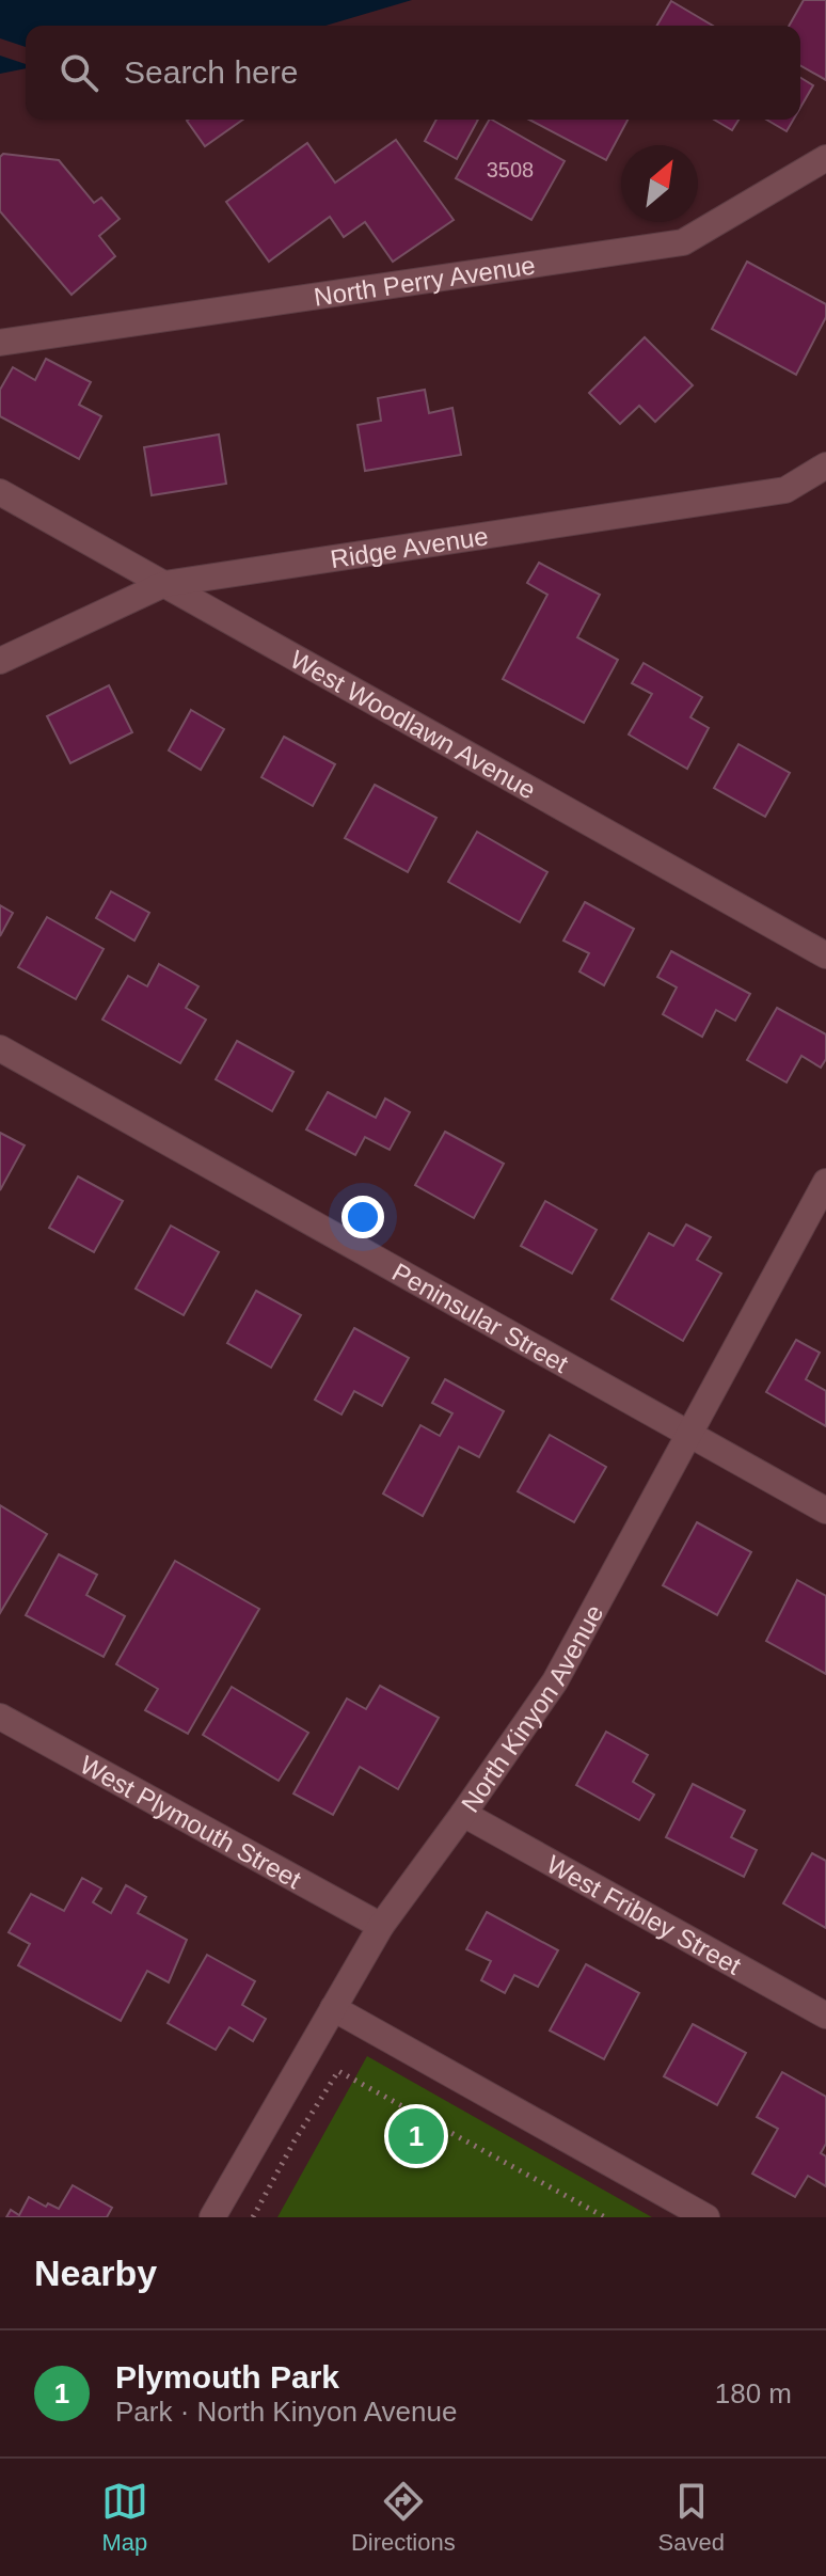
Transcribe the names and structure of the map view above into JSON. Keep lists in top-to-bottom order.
{
  "streets": {
    "street": [
      "North Perry Avenue",
      "Ridge Avenue",
      "West Woodlawn Avenue",
      "Peninsular Street",
      "North Kinyon Avenue",
      "West Plymouth Street",
      "West Fribley Street"
    ]
  },
  "crossings": [
    ["Ridge Avenue", "West Woodlawn Avenue"],
    ["Peninsular Street", "North Kinyon Avenue"],
    ["North Kinyon Avenue", "West Plymouth Street"],
    ["North Kinyon Avenue", "West Fribley Street"]
  ],
  "house_numbers": ["3508"],
  "north": "top right",
  "page": {
    "search": "Search here",
    "pins": "1",
    "heading": "Nearby",
    "list": [
      {
        "mark": "1",
        "name": "Plymouth Park",
        "note": "Park · North Kinyon Avenue",
        "value": "180 m"
      }
    ],
    "nav": ["Map", "Directions", "Saved"]
  }
}
